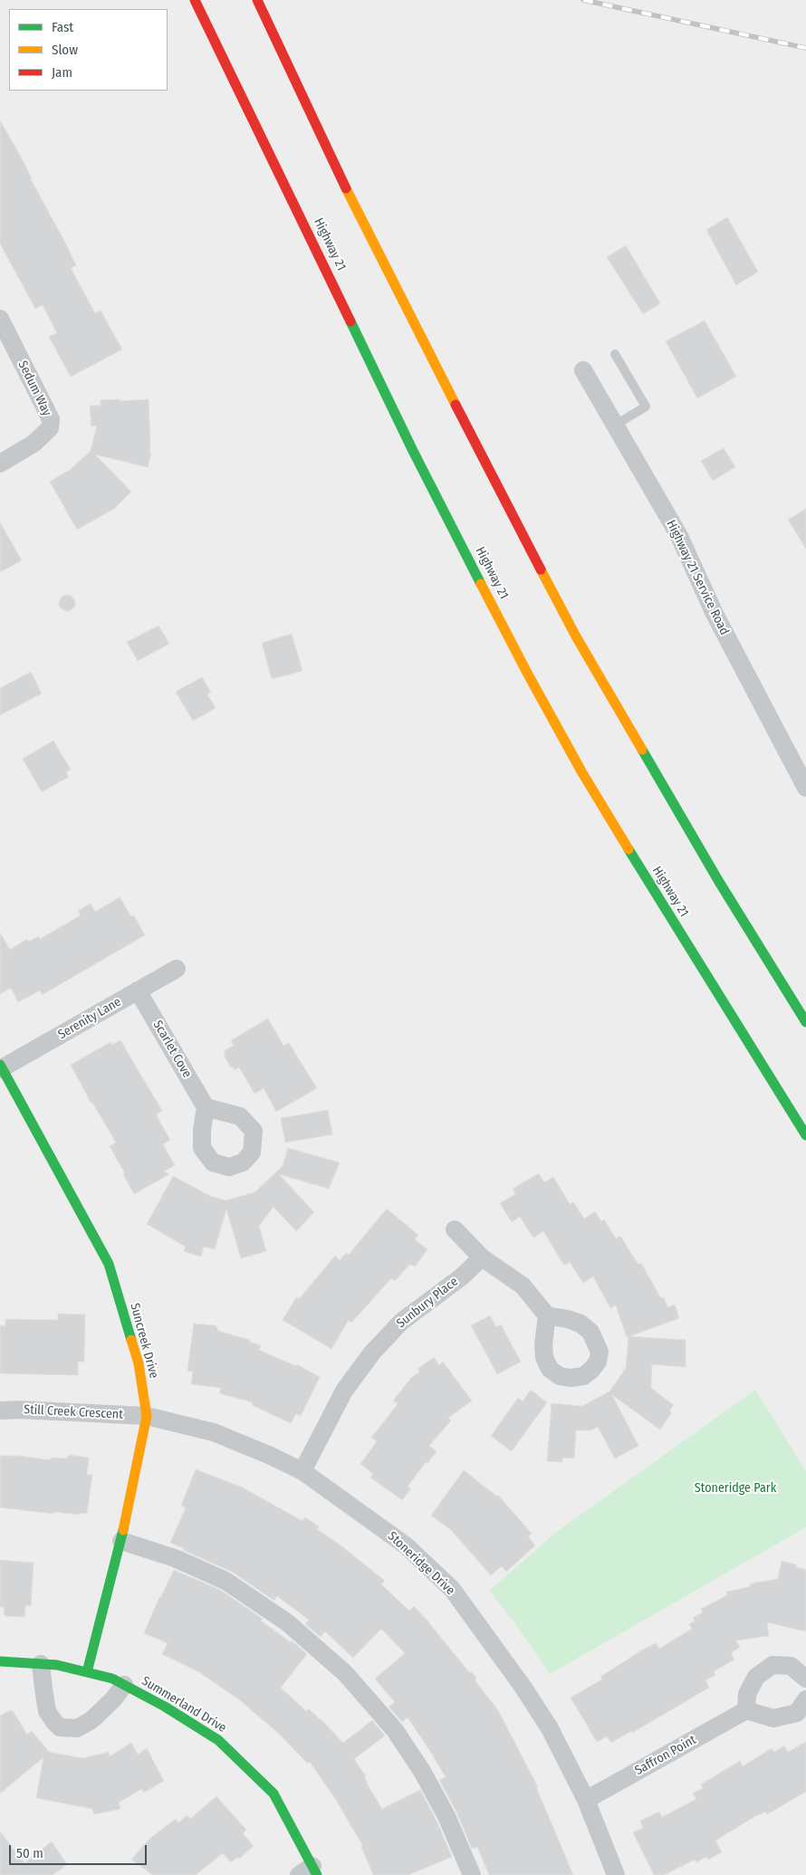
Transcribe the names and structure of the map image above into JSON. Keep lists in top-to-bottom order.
{
  "streets": {
    "main road": ["Highway 21", "Suncreek Drive", "Summerland Drive"],
    "street": [
      "Sedum Way",
      "Highway 21 Service Road",
      "Serenity Lane",
      "Scarlet Cove",
      "Sunbury Place",
      "Still Creek Crescent",
      "Stoneridge Drive",
      "Saffron Point"
    ]
  },
  "crossings": [
    ["Serenity Lane", "Scarlet Cove"],
    ["Serenity Lane", "Suncreek Drive"],
    ["Sunbury Place", "Stoneridge Drive"],
    ["Suncreek Drive", "Still Creek Crescent"],
    ["Suncreek Drive", "Stoneridge Drive"],
    ["Suncreek Drive", "Summerland Drive"],
    ["Still Creek Crescent", "Stoneridge Drive"],
    ["Stoneridge Drive", "Saffron Point"]
  ],
  "parks": ["Stoneridge Park"],
  "legend": ["Fast", "Slow", "Jam"],
  "scale_bar": "50 m"
}
